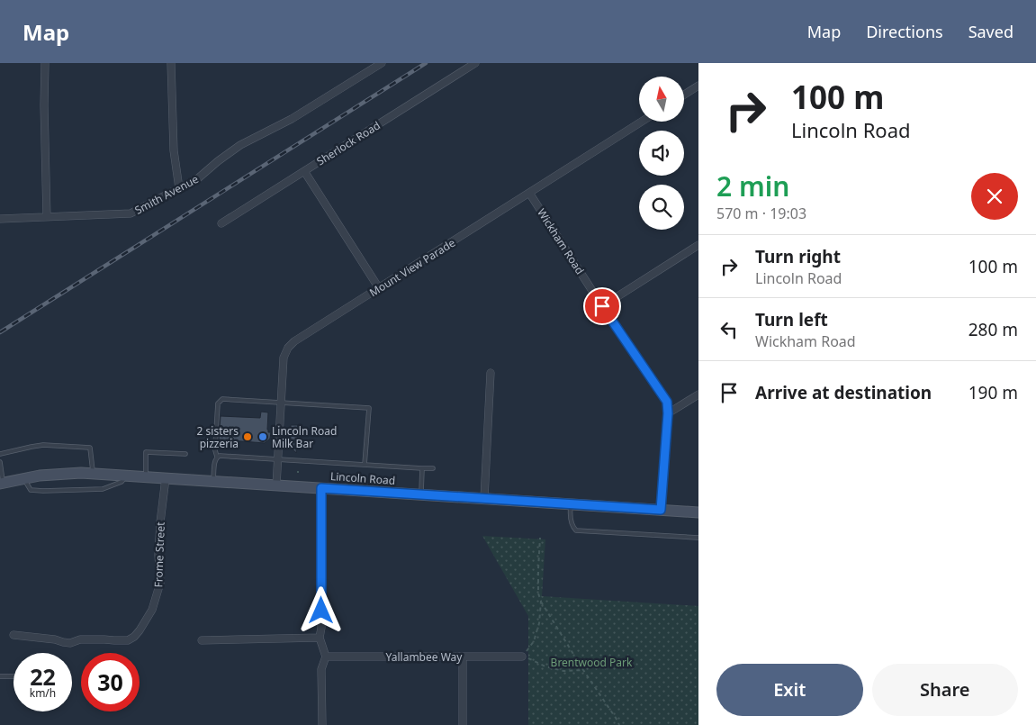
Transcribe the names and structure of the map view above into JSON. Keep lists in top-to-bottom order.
{
  "streets": {
    "main road": ["Lincoln Road"],
    "street": [
      "Sherlock Road",
      "Smith Avenue",
      "Wickham Road",
      "Mount View Parade",
      "Frome Street",
      "Yallambee Way"
    ]
  },
  "crossings": [
    ["Wickham Road", "Mount View Parade"],
    ["Wickham Road", "Lincoln Road"],
    ["Mount View Parade", "Lincoln Road"],
    ["Lincoln Road", "Frome Street"]
  ],
  "parks": ["Brentwood Park"],
  "places": ["2 sisters pizzeria", "Lincoln Road Milk Bar"],
  "north": "top",
  "page": {
    "header": "Map",
    "nav": ["Map", "Directions", "Saved"],
    "turn": ["100 m", "Lincoln Road"],
    "heading": ["2 min", "570 m · 19:03"],
    "list": [
      {
        "name": "Turn right",
        "note": "Lincoln Road",
        "value": "100 m"
      },
      {
        "name": "Turn left",
        "note": "Wickham Road",
        "value": "280 m"
      },
      {
        "name": "Arrive at destination",
        "value": "190 m"
      }
    ],
    "speed": "22 km/h",
    "limit": "30",
    "buttons": ["Exit", "Share"]
  }
}
